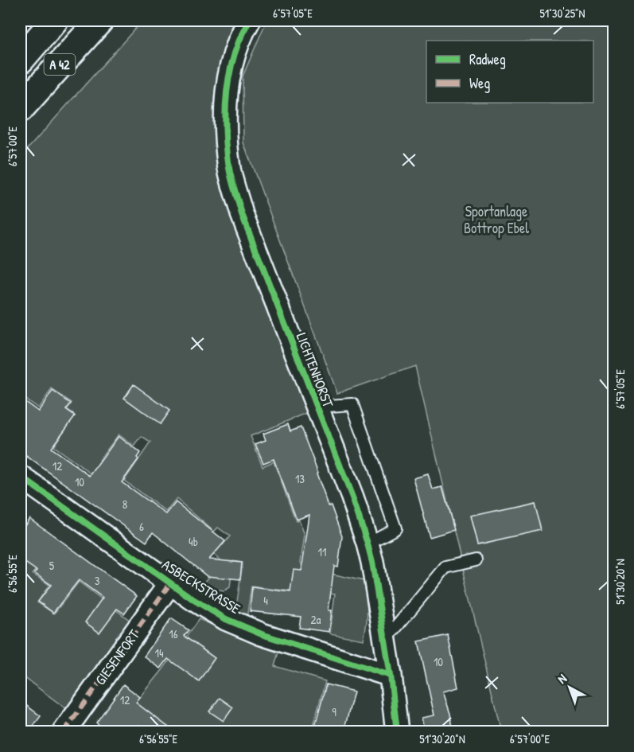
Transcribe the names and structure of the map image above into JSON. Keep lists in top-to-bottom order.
{
  "streets": {
    "highway": ["A 42"],
    "street": ["LICHTENHORST", "ASBECKSTRASSE", "GIESENFORT"]
  },
  "crossings": [
    ["LICHTENHORST", "ASBECKSTRASSE"],
    ["ASBECKSTRASSE", "GIESENFORT"]
  ],
  "parks": ["Sportanlage Bottrop Ebel"],
  "house_numbers": [
    "12",
    "13",
    "10",
    "8",
    "6",
    "4b",
    "11",
    "5",
    "3",
    "4",
    "2a",
    "16",
    "14",
    "10",
    "12",
    "9"
  ],
  "legend": ["Radweg", "Weg"],
  "north": "top left",
  "coordinates": [
    "6°57'05\"E",
    "51°30'25\"N",
    "6°57'00\"E",
    "6°56'55\"E",
    "51°30'20\"N"
  ]
}
